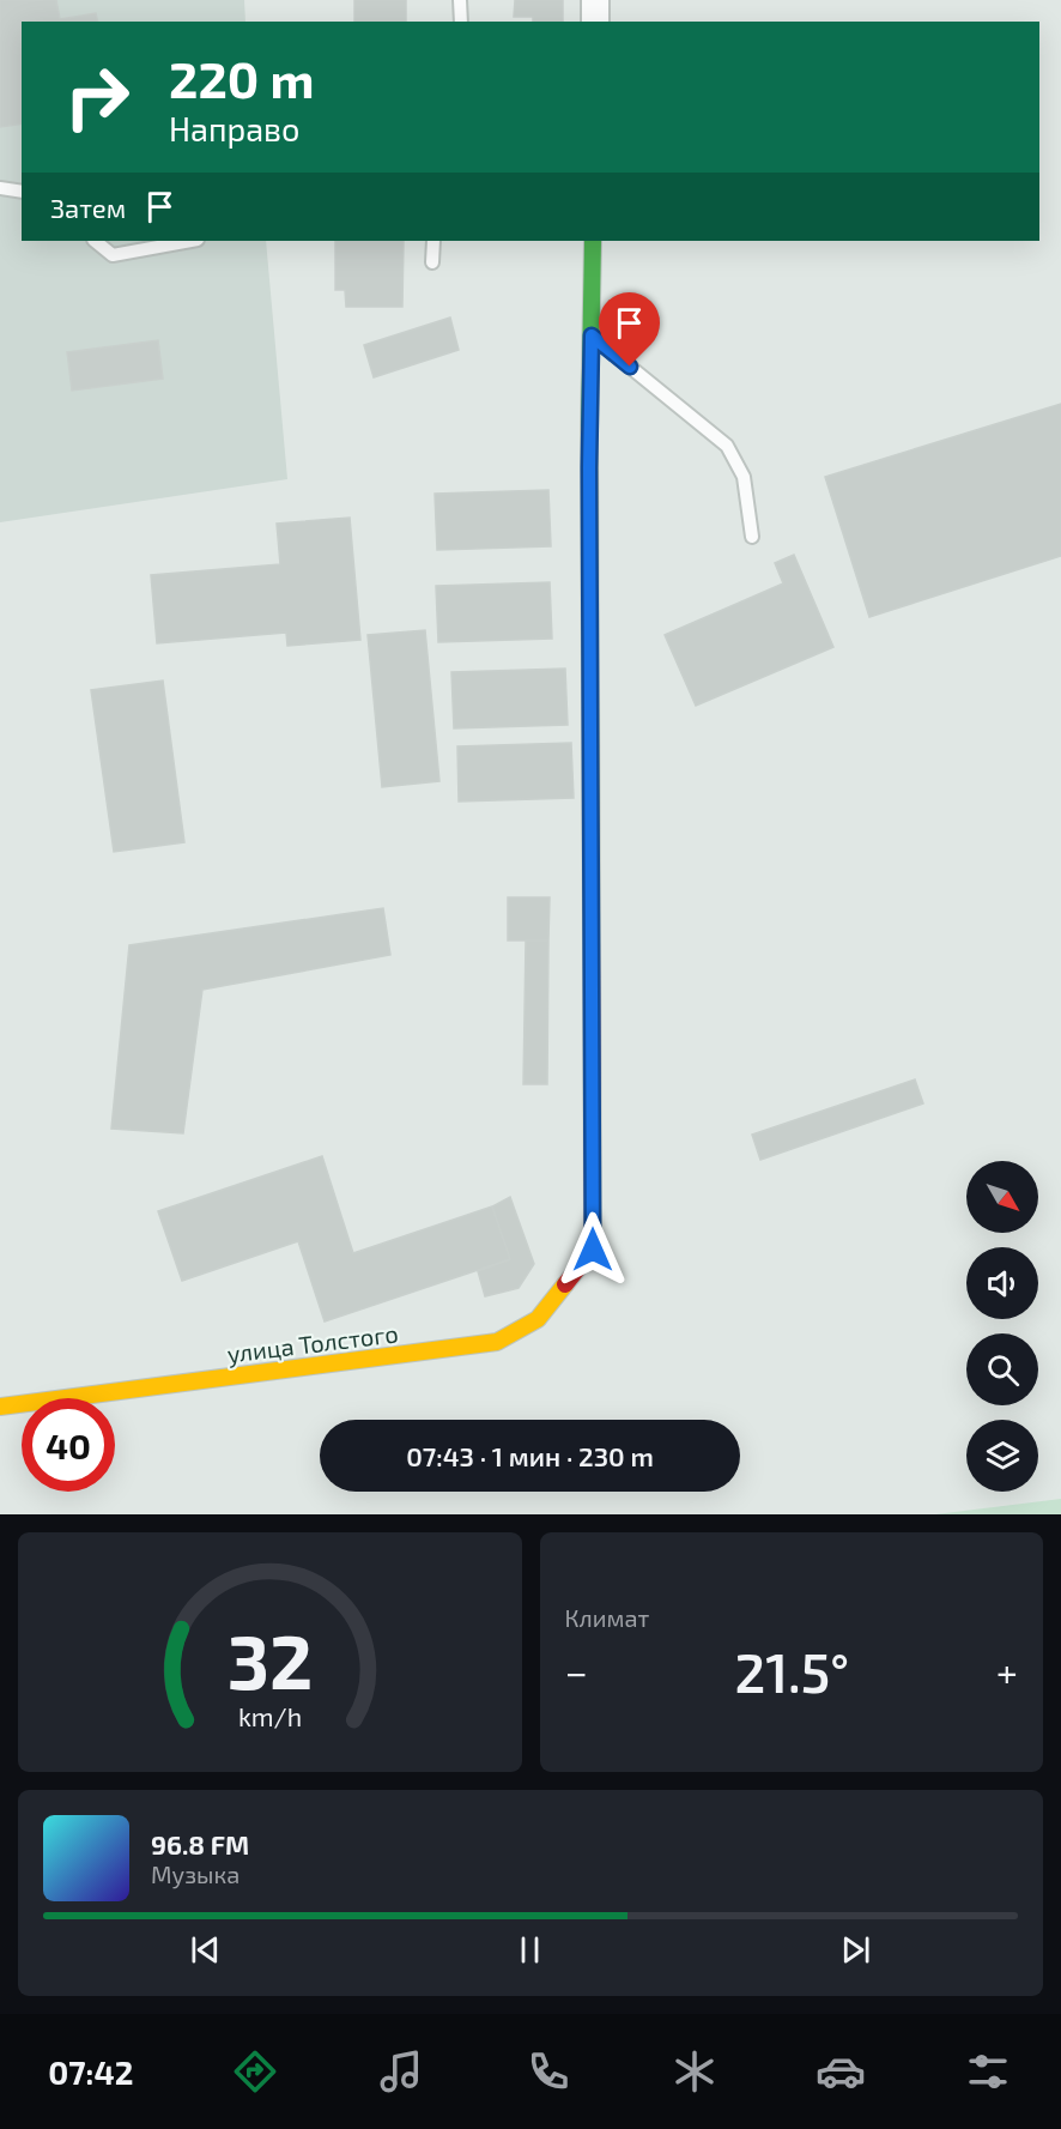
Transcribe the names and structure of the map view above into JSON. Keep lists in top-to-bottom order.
{
  "streets": {
    "street": ["улица Толстого"]
  },
  "north": "bottom right",
  "page": {
    "turn": ["220 m", "Направо"],
    "then": "Затем",
    "limit": "40",
    "trip": "07:43 · 1 мин · 230 m",
    "tile": "Климат",
    "heat": ["−", "21.5°", "+"],
    "song": ["96.8 FM", "Музыка"],
    "tabs": "07:42",
    "gauge": ["32", "km/h"]
  }
}
